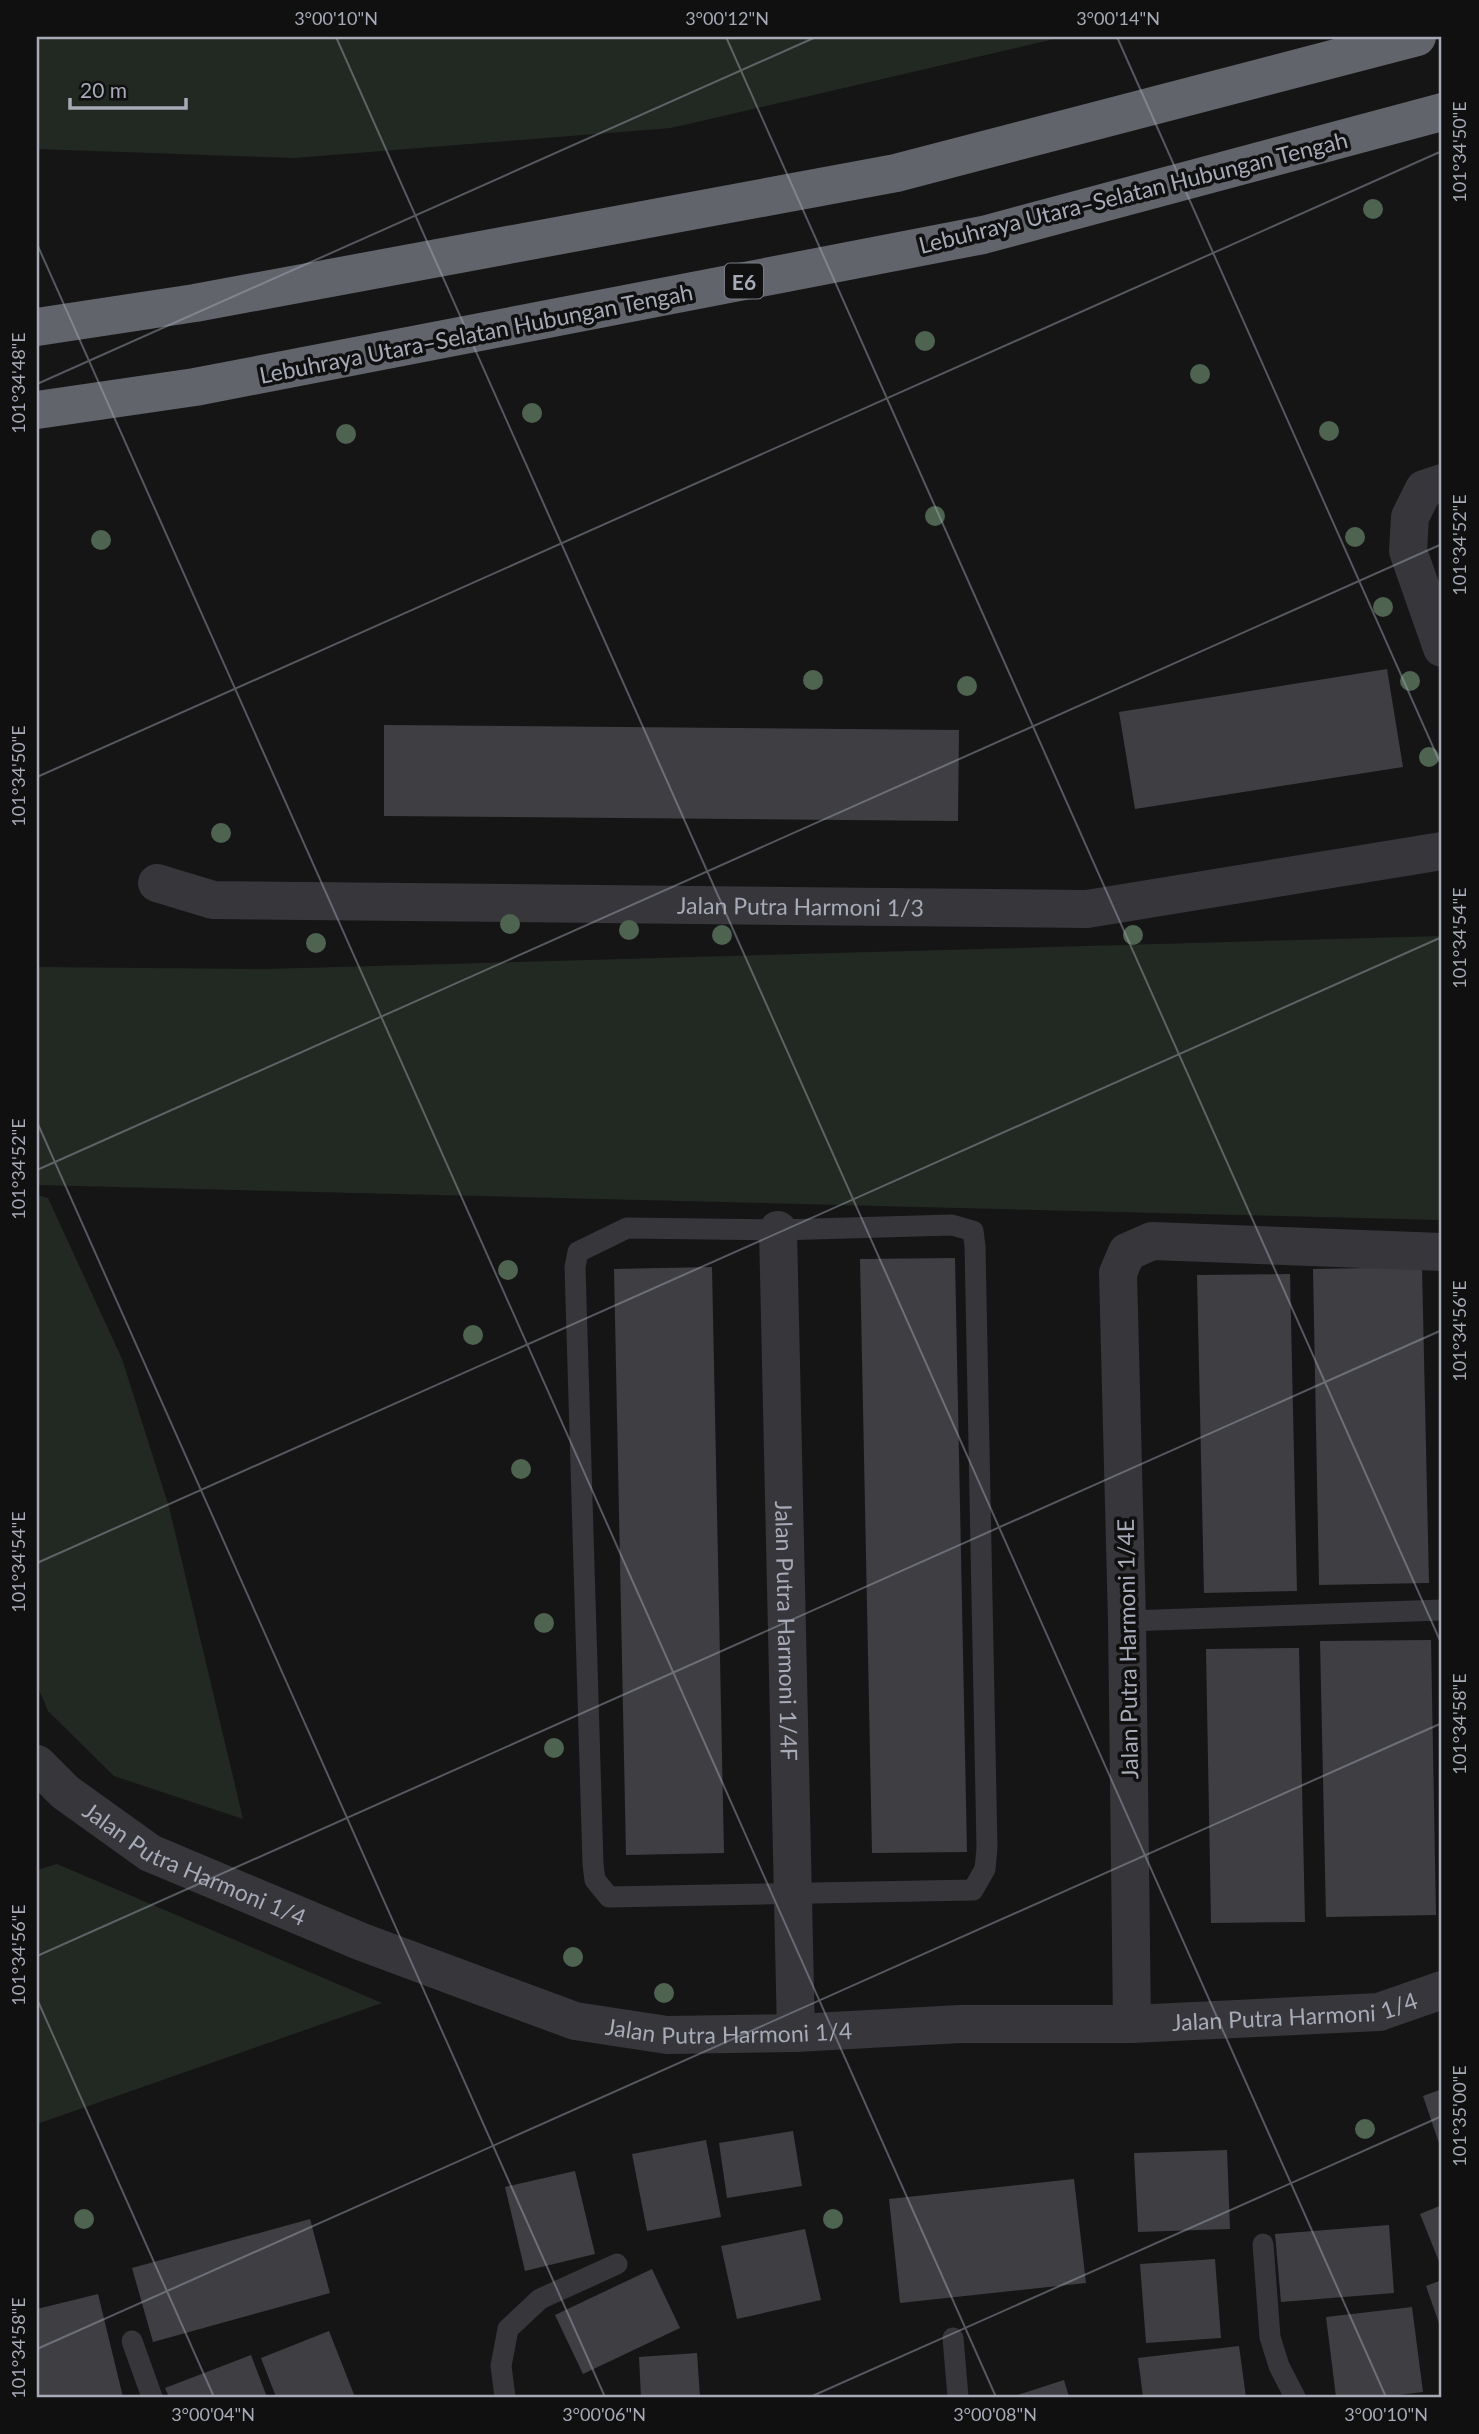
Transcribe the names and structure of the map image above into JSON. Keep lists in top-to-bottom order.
{
  "streets": {
    "highway": ["Lebuhraya Utara–Selatan Hubungan Tengah", "E6"],
    "street": [
      "Jalan Putra Harmoni 1/3",
      "Jalan Putra Harmoni 1/4F",
      "Jalan Putra Harmoni 1/4E",
      "Jalan Putra Harmoni 1/4"
    ]
  },
  "crossings": [
    ["Jalan Putra Harmoni 1/4F", "Jalan Putra Harmoni 1/4"],
    ["Jalan Putra Harmoni 1/4E", "Jalan Putra Harmoni 1/4"]
  ],
  "scale_bar": "20 m",
  "coordinates": [
    "3°00'10\"N",
    "3°00'12\"N",
    "3°00'14\"N",
    "101°34'50\"E",
    "101°34'48\"E",
    "101°34'52\"E",
    "101°34'54\"E",
    "101°34'56\"E",
    "101°34'58\"E",
    "101°35'00\"E",
    "3°00'04\"N",
    "3°00'06\"N",
    "3°00'08\"N"
  ]
}
